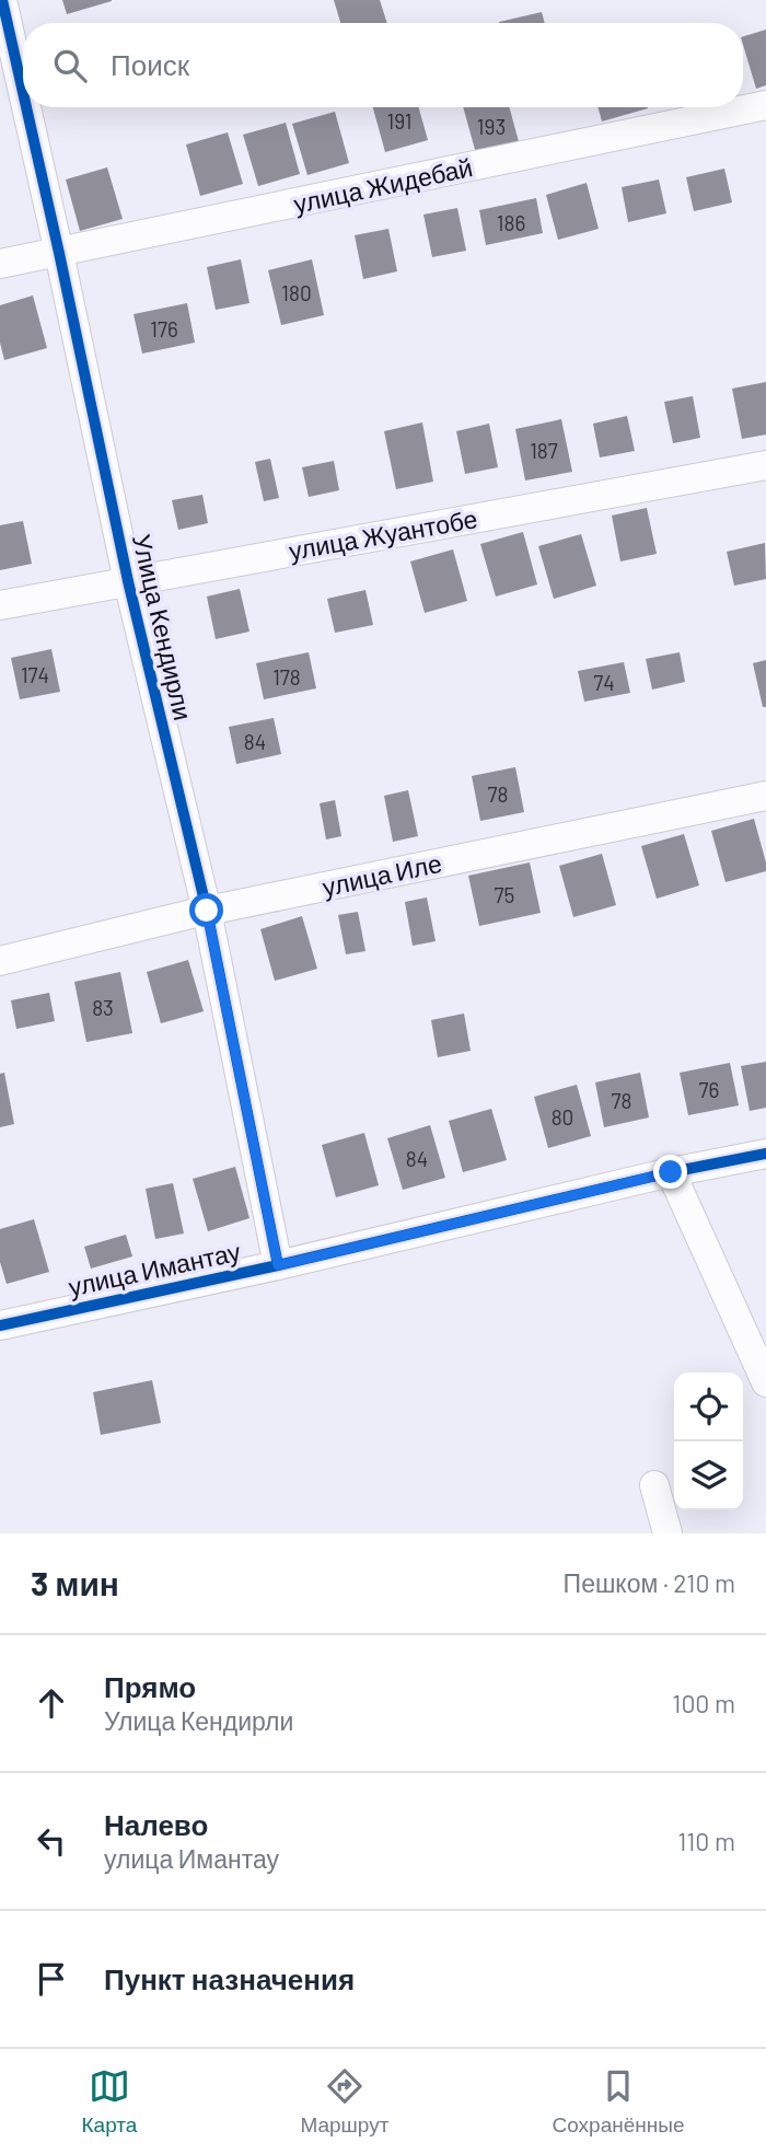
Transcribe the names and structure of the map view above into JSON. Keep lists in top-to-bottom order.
{
  "streets": {
    "street": [
      "улица Жидебай",
      "улица Жуантобе",
      "Улица Кендирли",
      "улица Иле",
      "улица Имантау"
    ]
  },
  "crossings": [
    ["улица Жидебай", "Улица Кендирли"],
    ["улица Жуантобе", "Улица Кендирли"],
    ["Улица Кендирли", "улица Иле"],
    ["Улица Кендирли", "улица Имантау"]
  ],
  "house_numbers": [
    "191",
    "193",
    "186",
    "180",
    "176",
    "187",
    "174",
    "178",
    "74",
    "84",
    "78",
    "75",
    "83",
    "76",
    "78",
    "80",
    "84"
  ],
  "page": {
    "search": "Поиск",
    "heading": ["3 мин", "Пешком · 210 m"],
    "list": [
      ["Прямо", "Улица Кендирли", "100 m"],
      ["Налево", "улица Имантау", "110 m"],
      "Пункт назначения"
    ],
    "nav": ["Карта", "Маршрут", "Сохранённые"]
  }
}
